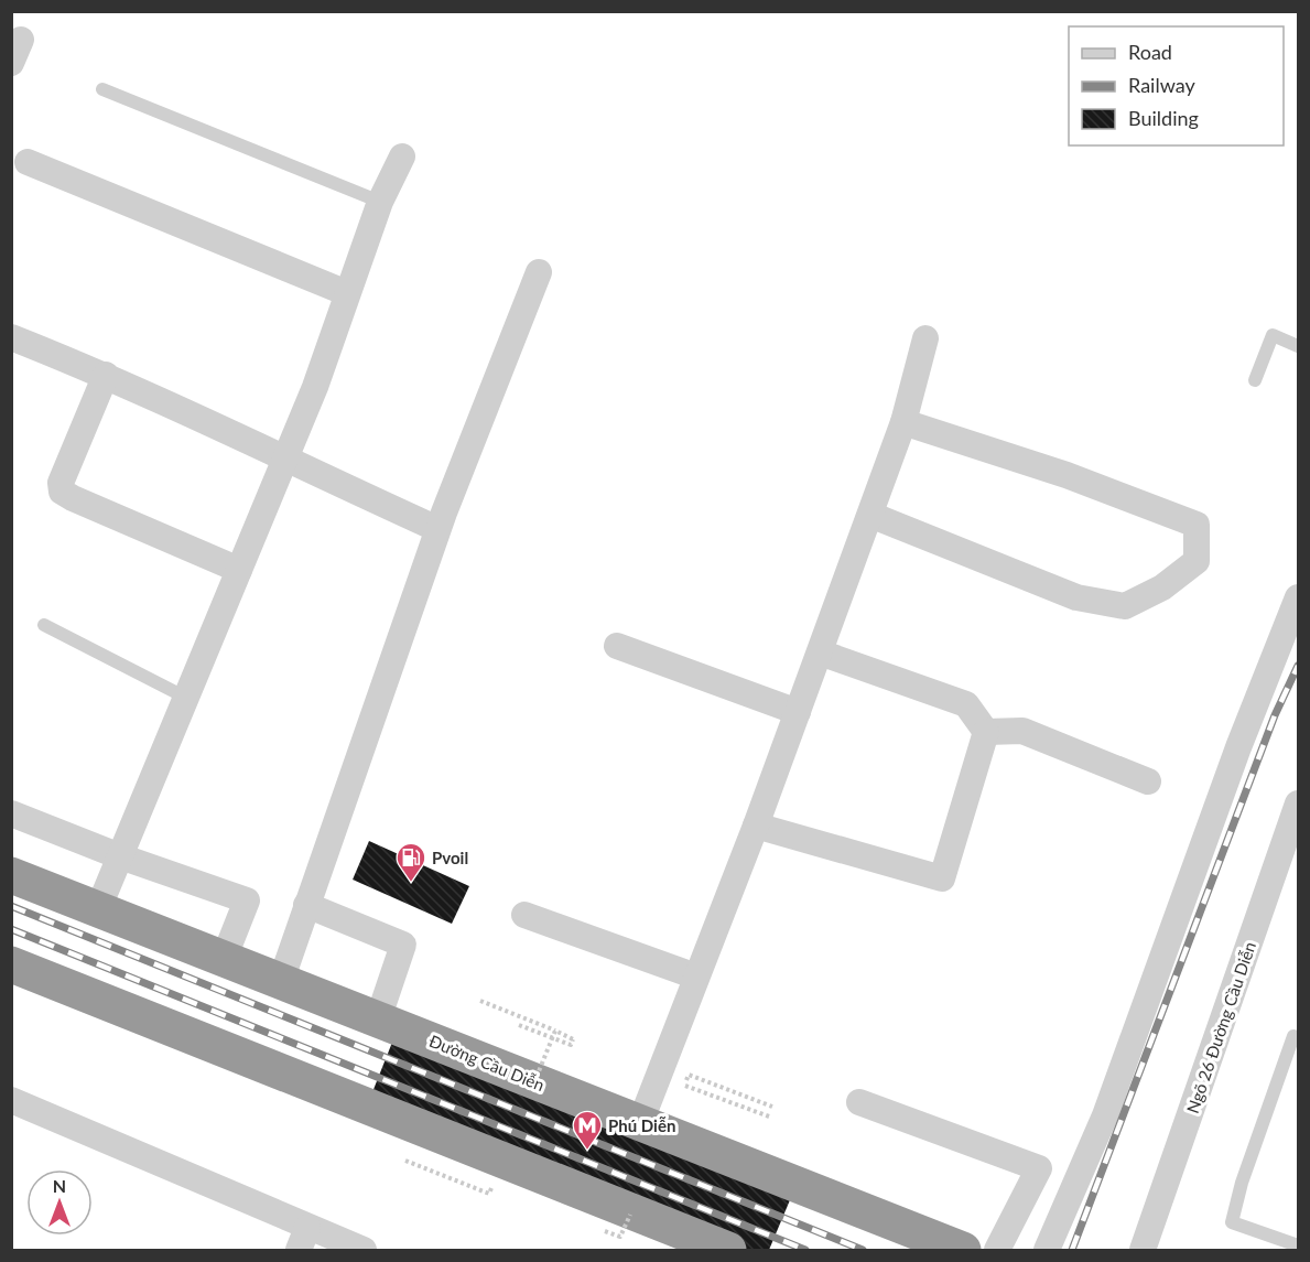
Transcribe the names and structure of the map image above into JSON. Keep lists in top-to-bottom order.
{
  "streets": {
    "highway": ["Đường Cầu Diễn"],
    "street": ["Ngõ 26 Đường Cầu Diễn"]
  },
  "places": {
    "fuel station": ["Pvoil"],
    "metro station": ["Phú Diễn"]
  },
  "legend": ["Road", "Railway", "Building"],
  "north": "top"
}
